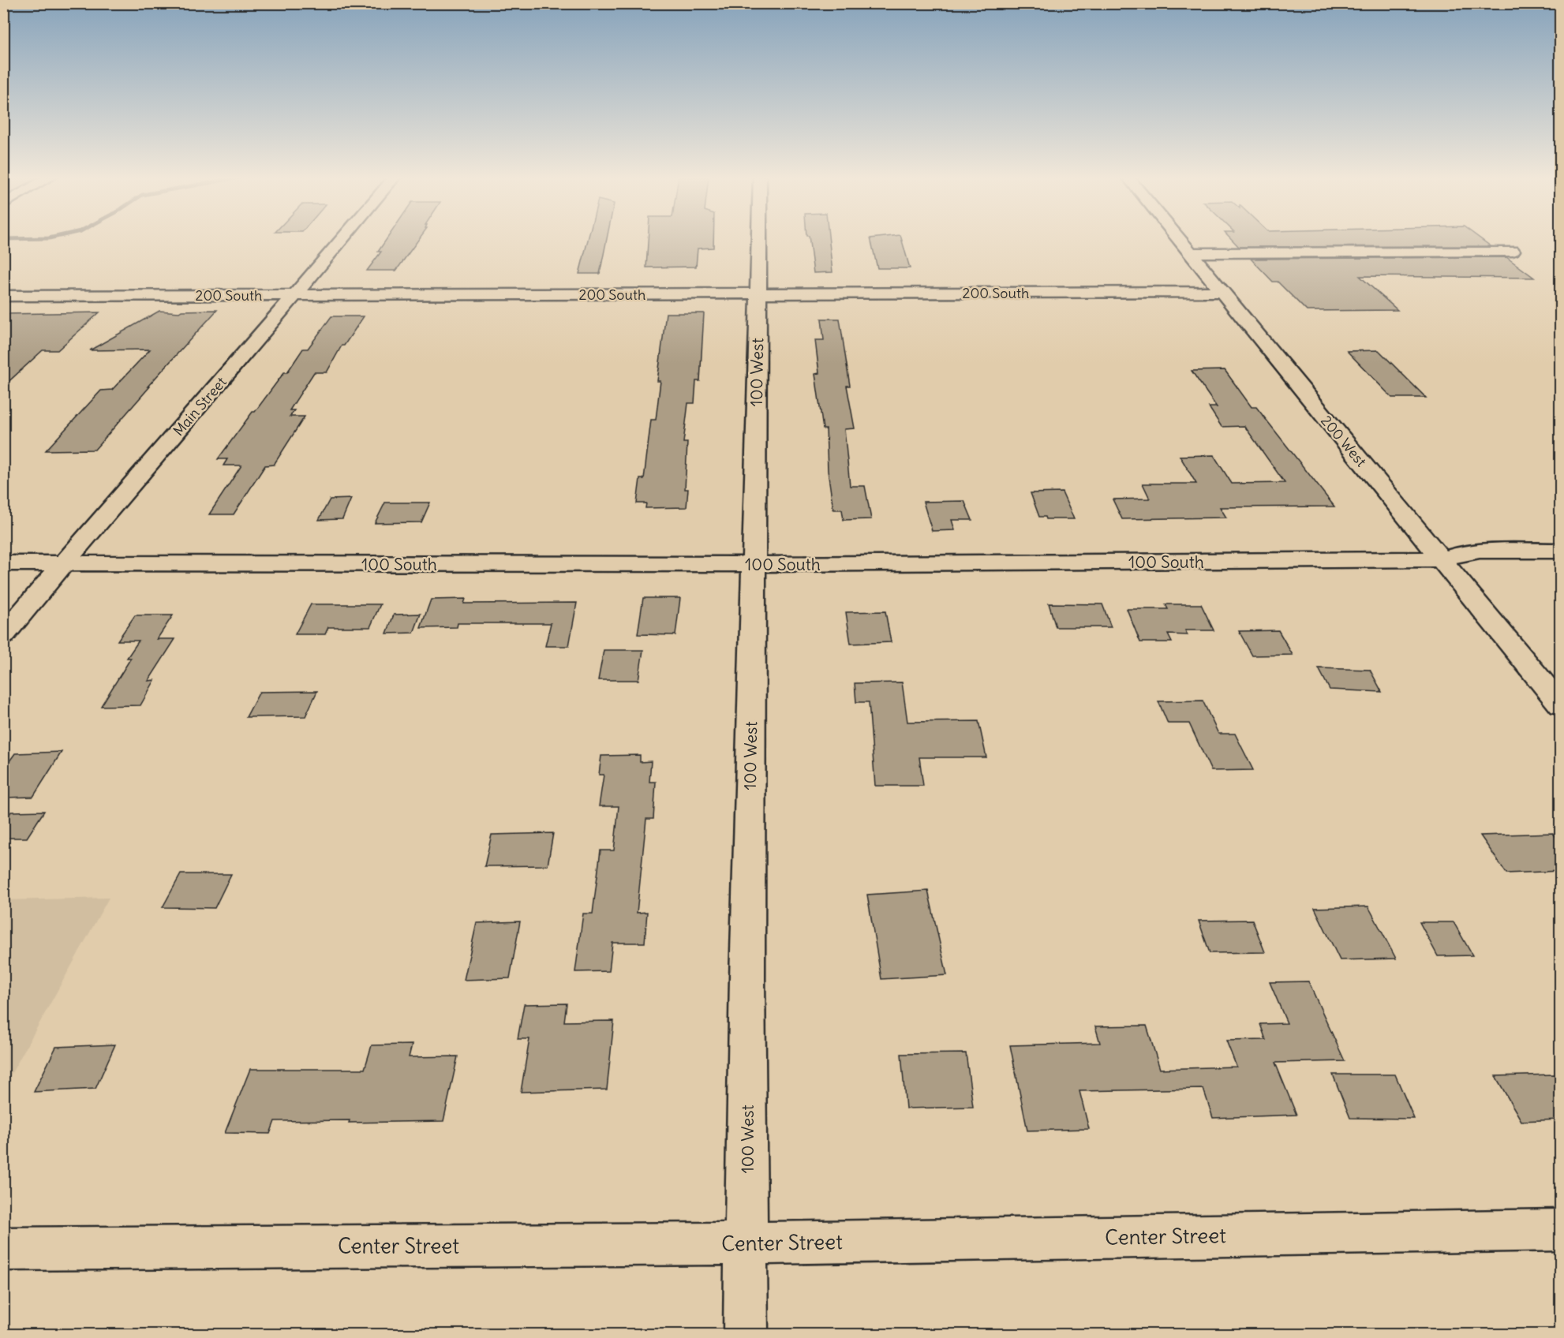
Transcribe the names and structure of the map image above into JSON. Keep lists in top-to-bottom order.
{
  "streets": {
    "street": [
      "200 South",
      "100 West",
      "Main Street",
      "200 West",
      "100 South",
      "Center Street"
    ]
  },
  "crossings": [
    ["200 South", "100 West"],
    ["200 South", "Main Street"],
    ["200 South", "200 West"],
    ["100 West", "100 South"],
    ["100 West", "Center Street"],
    ["Main Street", "100 South"],
    ["200 West", "100 South"]
  ]
}
